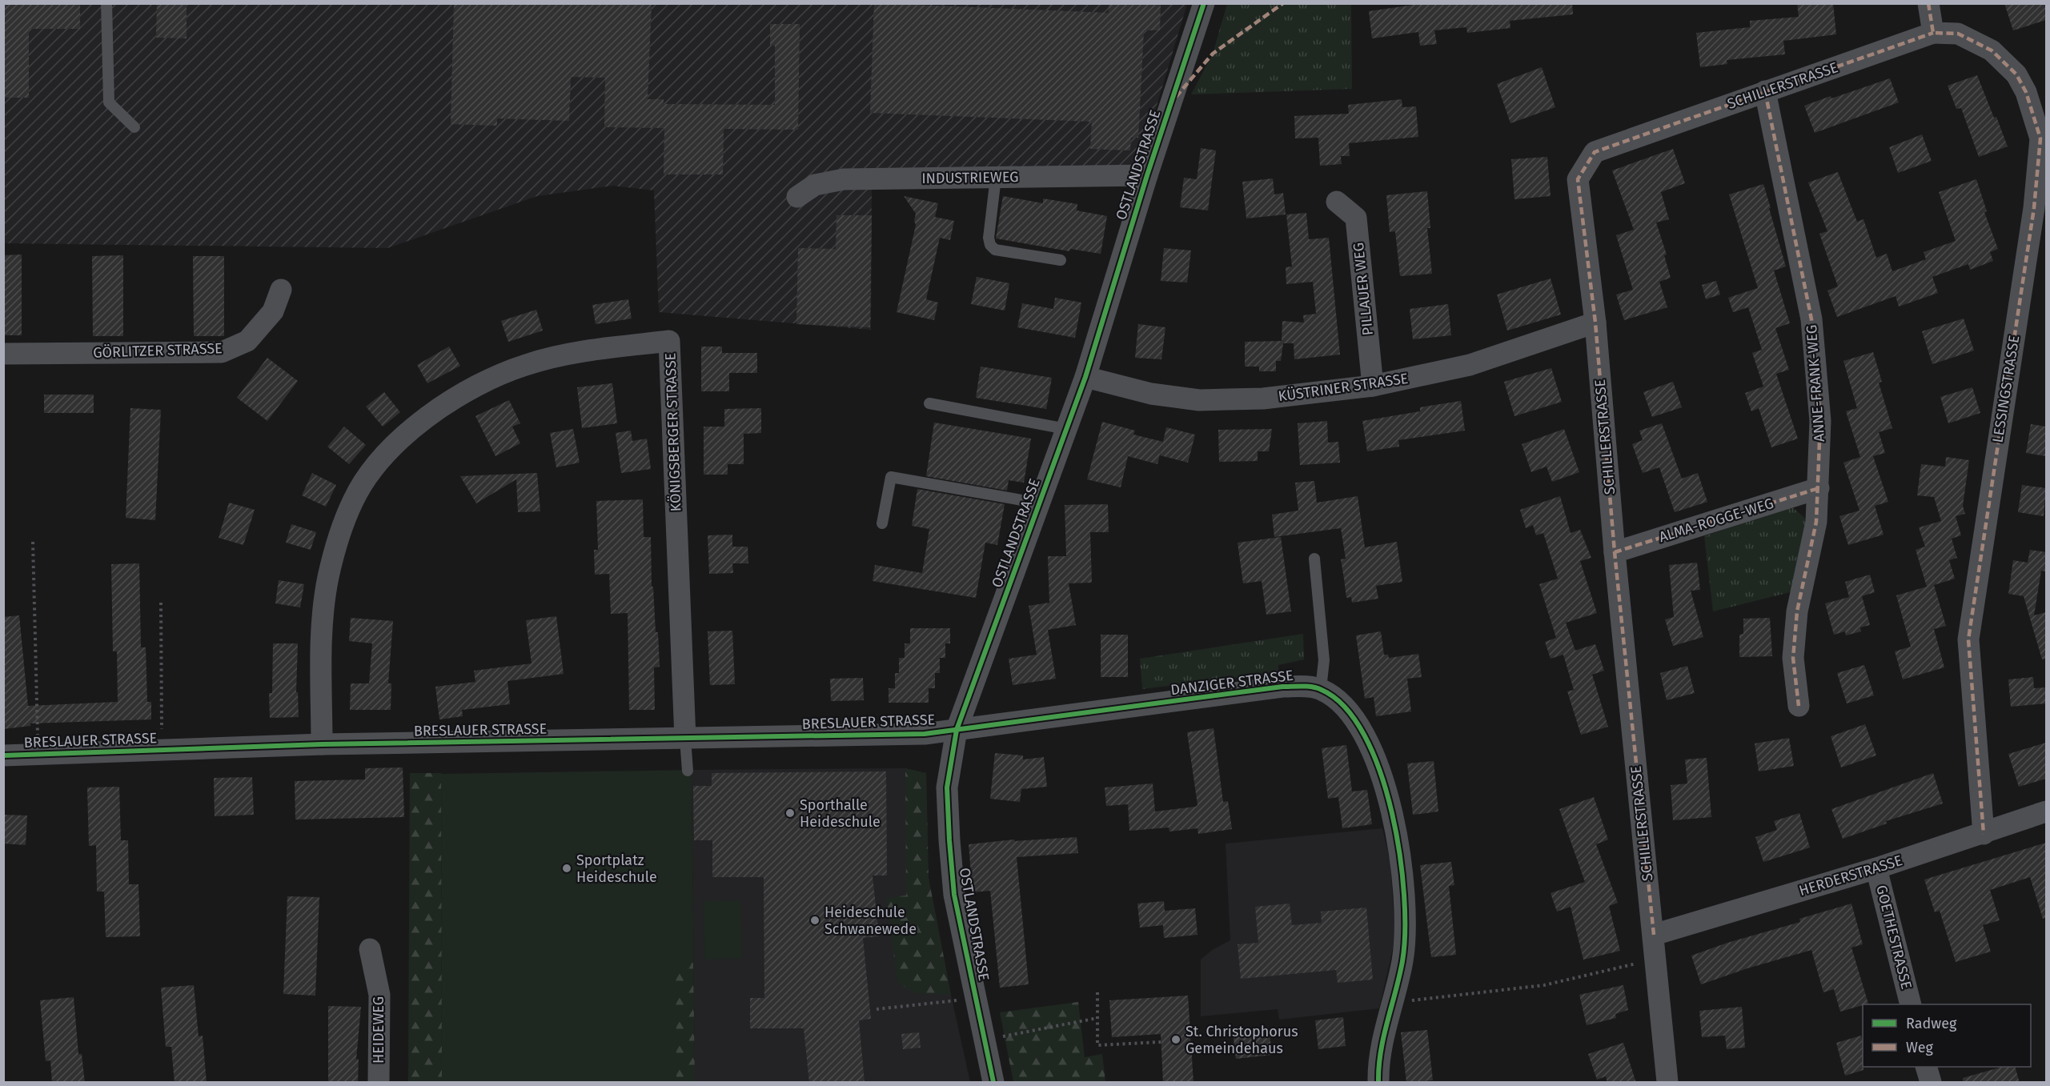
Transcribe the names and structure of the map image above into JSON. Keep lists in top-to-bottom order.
{
  "streets": {
    "street": [
      "SCHILLERSTRASSE",
      "OSTLANDSTRASSE",
      "INDUSTRIEWEG",
      "PILLAUER WEG",
      "GÖRLITZER STRASSE",
      "ANNE-FRANK-WEG",
      "KÜSTRINER STRASSE",
      "LESSINGSTRASSE",
      "KÖNIGSBERGER STRASSE",
      "ALMA-ROGGE-WEG",
      "DANZIGER STRASSE",
      "BRESLAUER STRASSE",
      "HERDERSTRASSE",
      "GOETHESTRASSE",
      "HEIDEWEG"
    ]
  },
  "crossings": [
    ["SCHILLERSTRASSE", "ANNE-FRANK-WEG"],
    ["SCHILLERSTRASSE", "KÜSTRINER STRASSE"],
    ["SCHILLERSTRASSE", "LESSINGSTRASSE"],
    ["SCHILLERSTRASSE", "ALMA-ROGGE-WEG"],
    ["SCHILLERSTRASSE", "HERDERSTRASSE"],
    ["OSTLANDSTRASSE", "INDUSTRIEWEG"],
    ["OSTLANDSTRASSE", "KÜSTRINER STRASSE"],
    ["OSTLANDSTRASSE", "DANZIGER STRASSE"],
    ["OSTLANDSTRASSE", "BRESLAUER STRASSE"],
    ["PILLAUER WEG", "KÜSTRINER STRASSE"],
    ["ANNE-FRANK-WEG", "ALMA-ROGGE-WEG"],
    ["LESSINGSTRASSE", "HERDERSTRASSE"],
    ["KÖNIGSBERGER STRASSE", "BRESLAUER STRASSE"],
    ["DANZIGER STRASSE", "BRESLAUER STRASSE"],
    ["HERDERSTRASSE", "GOETHESTRASSE"]
  ],
  "places": [
    "Sporthalle Heideschule",
    "Sportplatz Heideschule",
    "Heideschule Schwanewede",
    "St. Christophorus Gemeindehaus"
  ],
  "legend": ["Radweg", "Weg"]
}
